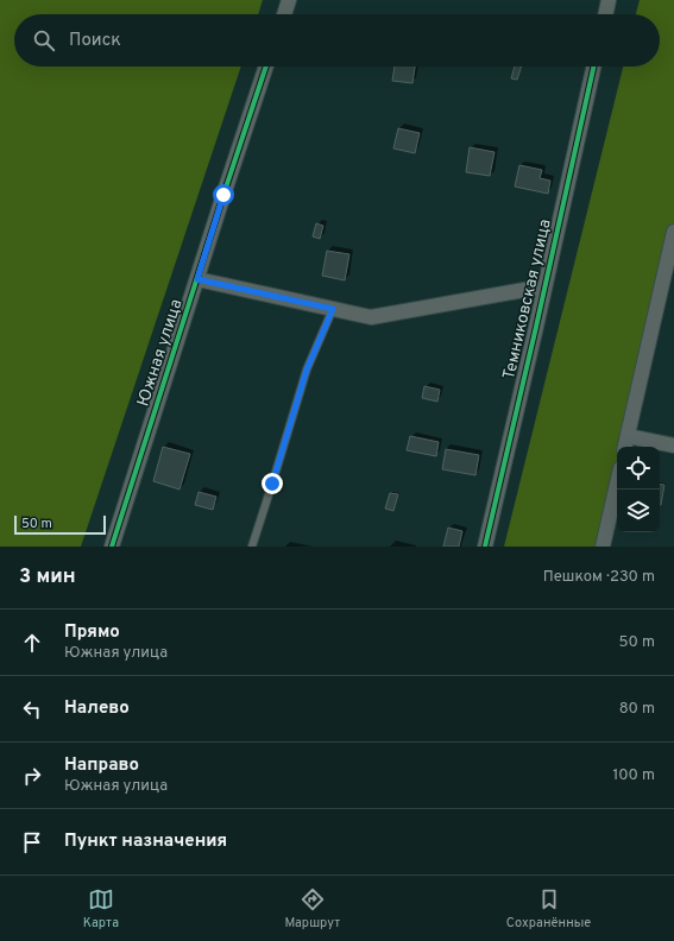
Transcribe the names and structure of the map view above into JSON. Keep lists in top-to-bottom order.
{
  "streets": {
    "street": ["Темниковская улица", "Южная улица"]
  },
  "scale_bar": "50 m",
  "page": {
    "search": "Поиск",
    "scale": "50 m",
    "heading": ["3 мин", "Пешком · 230 m"],
    "list": [
      ["Прямо", "Южная улица", "50 m"],
      ["Налево", "80 m"],
      ["Направо", "Южная улица", "100 m"],
      "Пункт назначения"
    ],
    "nav": ["Карта", "Маршрут", "Сохранённые"]
  }
}
